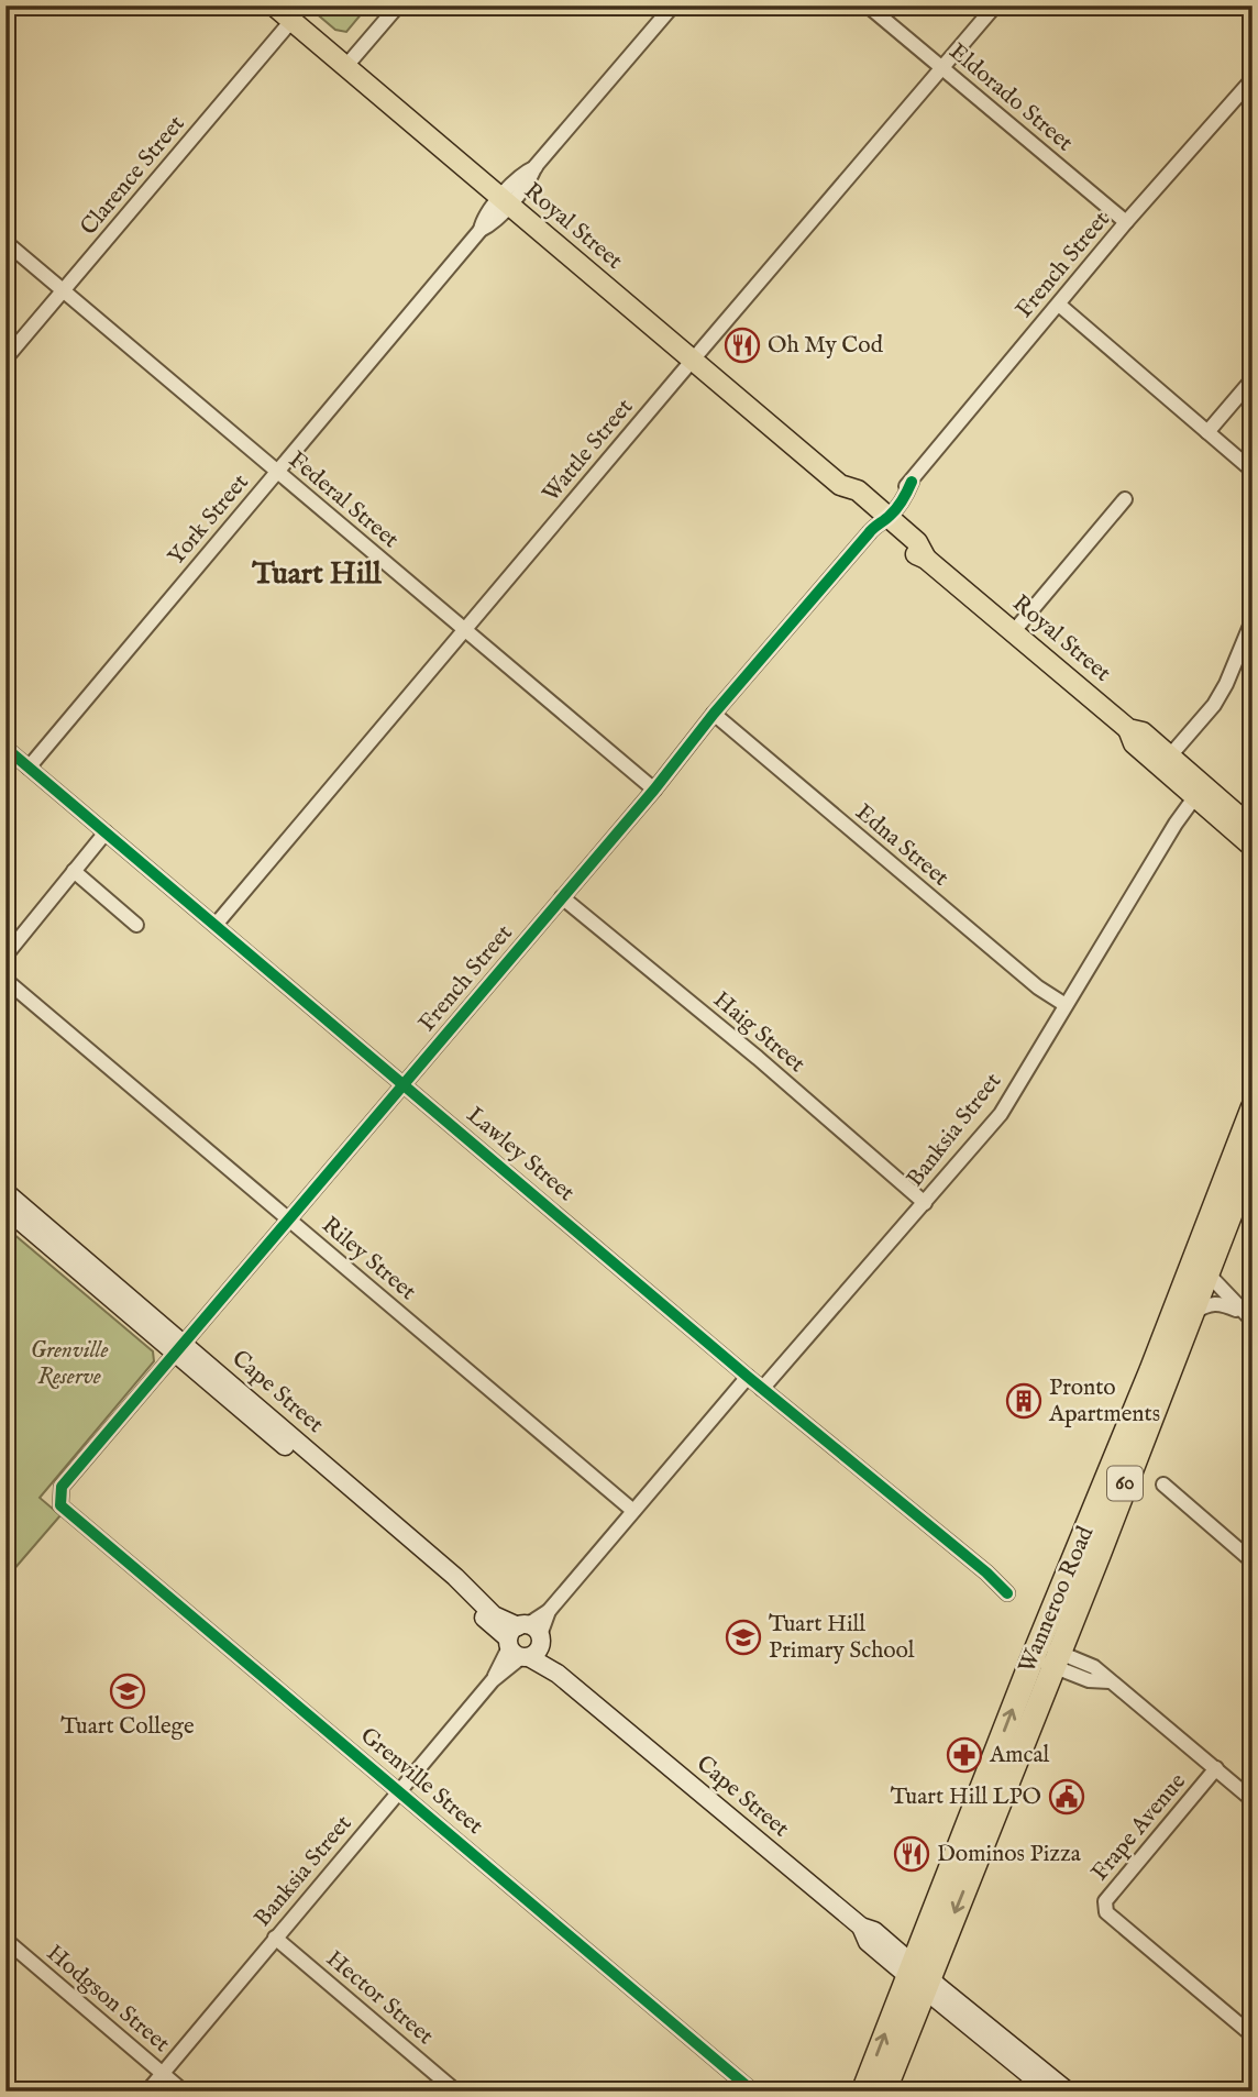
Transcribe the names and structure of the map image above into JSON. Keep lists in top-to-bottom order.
{
  "streets": {
    "highway": ["60", "Wanneroo Road"],
    "main road": ["Royal Street"],
    "street": [
      "Eldorado Street",
      "Clarence Street",
      "French Street",
      "Wattle Street",
      "Federal Street",
      "York Street",
      "Edna Street",
      "Haig Street",
      "Banksia Street",
      "Lawley Street",
      "Riley Street",
      "Cape Street",
      "Grenville Street",
      "Frape Avenue",
      "Hector Street",
      "Hodgson Street"
    ]
  },
  "crossings": [
    ["Eldorado Street", "French Street"],
    ["Eldorado Street", "Wattle Street"],
    ["Clarence Street", "Royal Street"],
    ["Clarence Street", "Federal Street"],
    ["Royal Street", "French Street"],
    ["Royal Street", "Wattle Street"],
    ["Royal Street", "York Street"],
    ["Royal Street", "Banksia Street"],
    ["French Street", "Federal Street"],
    ["French Street", "Edna Street"],
    ["French Street", "Haig Street"],
    ["French Street", "Lawley Street"],
    ["French Street", "Riley Street"],
    ["French Street", "Cape Street"],
    ["French Street", "Grenville Street"],
    ["Wattle Street", "Federal Street"],
    ["Wattle Street", "Lawley Street"],
    ["Federal Street", "York Street"],
    ["York Street", "Lawley Street"],
    ["Edna Street", "Banksia Street"],
    ["Haig Street", "Banksia Street"],
    ["Banksia Street", "Lawley Street"],
    ["Banksia Street", "Cape Street"],
    ["Banksia Street", "Grenville Street"],
    ["Banksia Street", "Hector Street"],
    ["Banksia Street", "Hodgson Street"],
    ["Cape Street", "Wanneroo Road"]
  ],
  "districts": ["Tuart Hill"],
  "parks": ["Grenville Reserve"],
  "places": {
    "restaurant": ["Oh My Cod", "Dominos Pizza"],
    "building": ["Pronto Apartments"],
    "school or university": ["Tuart Hill Primary School", "Tuart College"],
    "pharmacy": ["Amcal"],
    "public building": ["Tuart Hill LPO"]
  }
}
